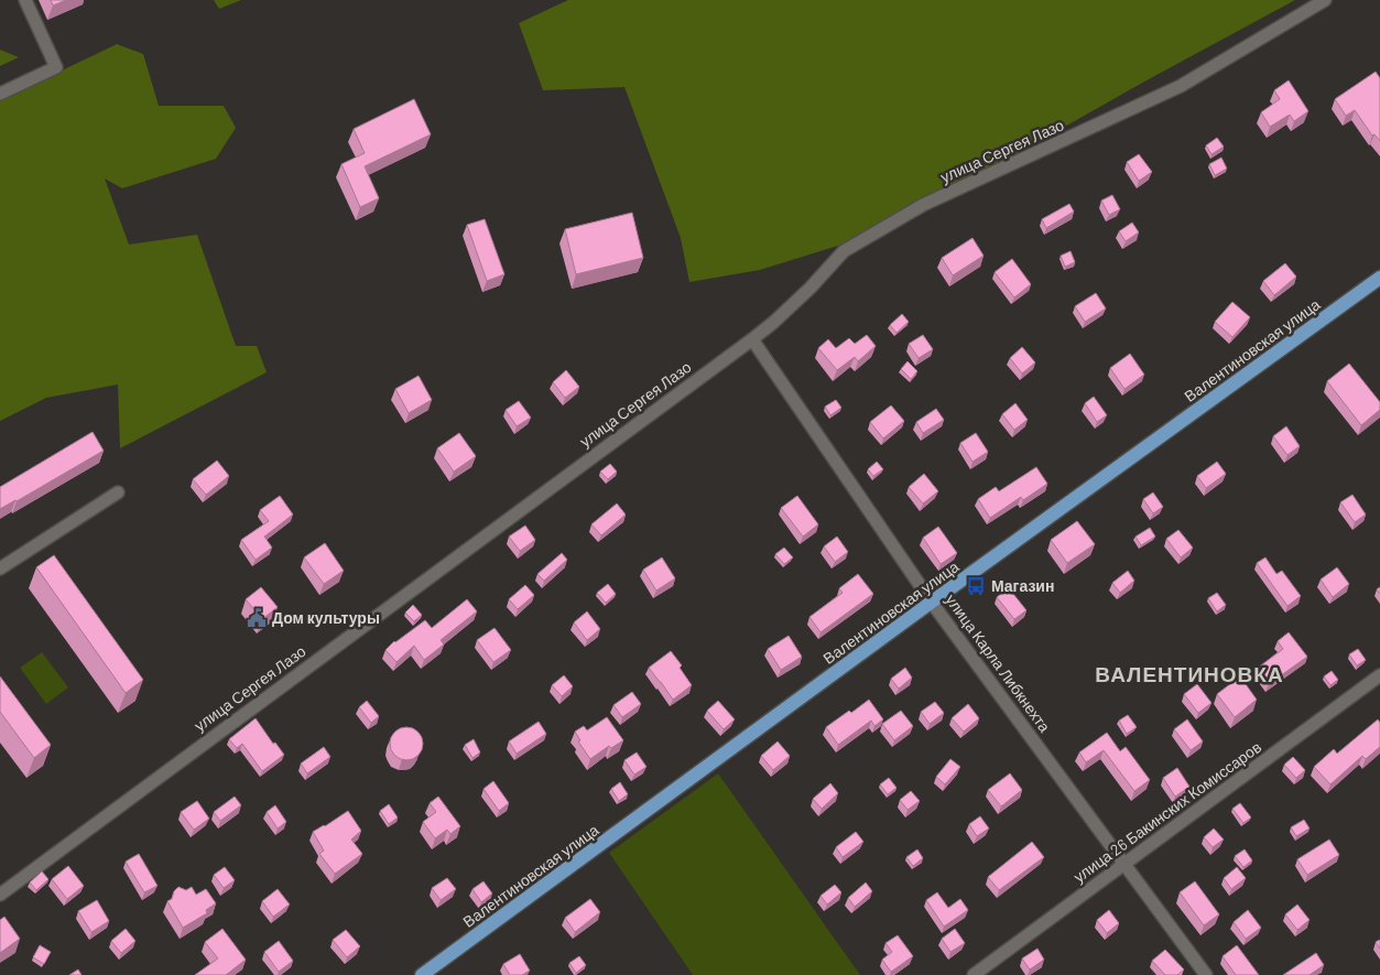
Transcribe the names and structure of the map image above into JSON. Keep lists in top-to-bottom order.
{
  "streets": {
    "main road": ["Валентиновская улица"],
    "street": ["улица Сергея Лазо", "улица Карла Либкнехта", "улица 26 Бакинских Комиссаров"]
  },
  "crossings": [
    ["улица Сергея Лазо", "улица Карла Либкнехта"],
    ["Валентиновская улица", "улица Карла Либкнехта"],
    ["улица Карла Либкнехта", "улица 26 Бакинских Комиссаров"]
  ],
  "districts": ["ВАЛЕНТИНОВКА"],
  "places": {
    "bus stop": ["Магазин"],
    "public building": ["Дом культуры"]
  }
}
